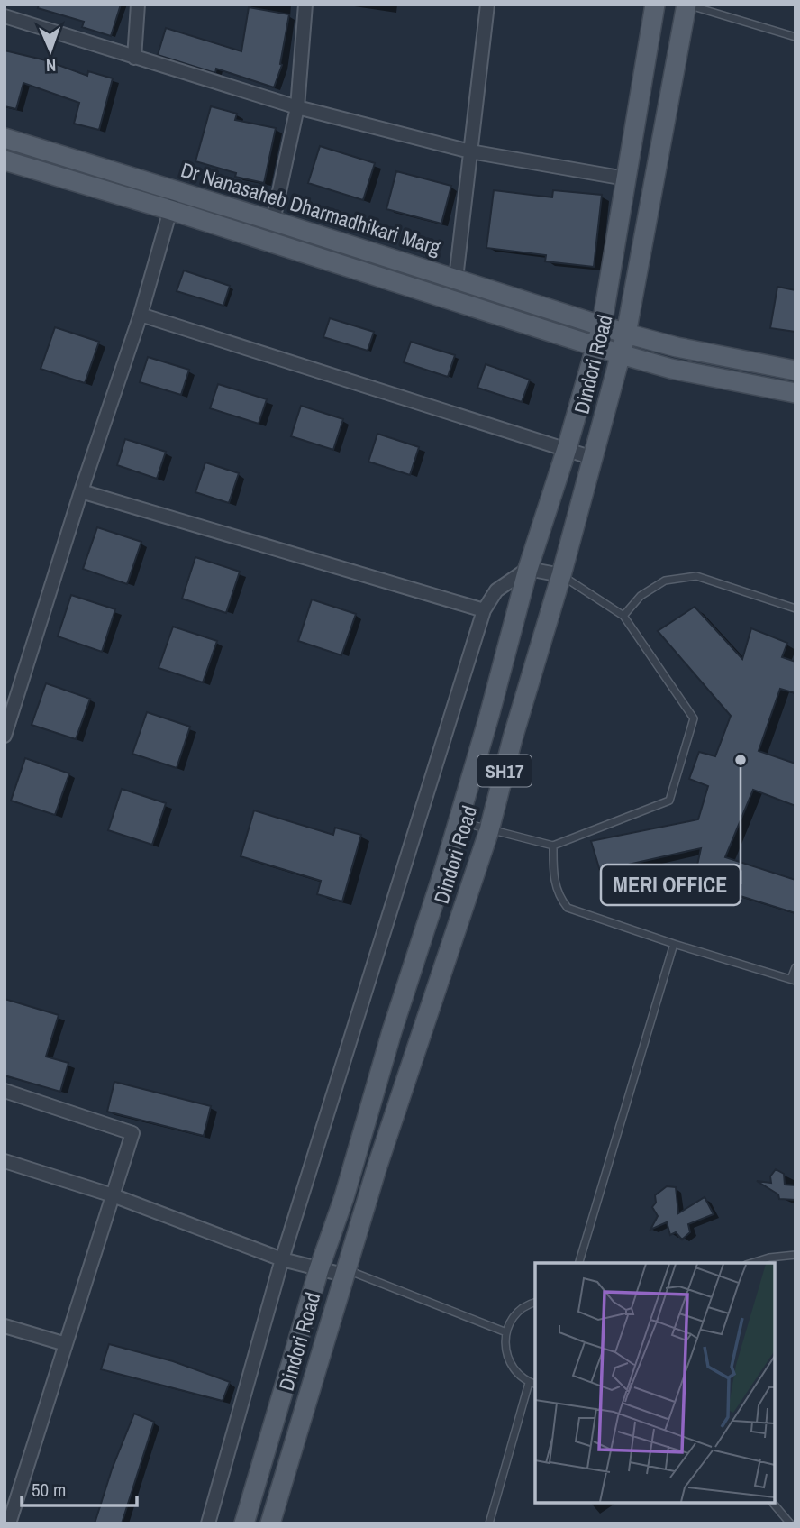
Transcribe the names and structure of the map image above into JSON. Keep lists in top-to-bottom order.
{
  "streets": {
    "main road": ["Dr Nanasaheb Dharmadhikari Marg", "Dindori Road", "SH17"]
  },
  "crossings": [
    ["Dr Nanasaheb Dharmadhikari Marg", "Dindori Road"]
  ],
  "places": ["MERI OFFICE"],
  "scale_bar": "50 m",
  "north": "bottom"
}
